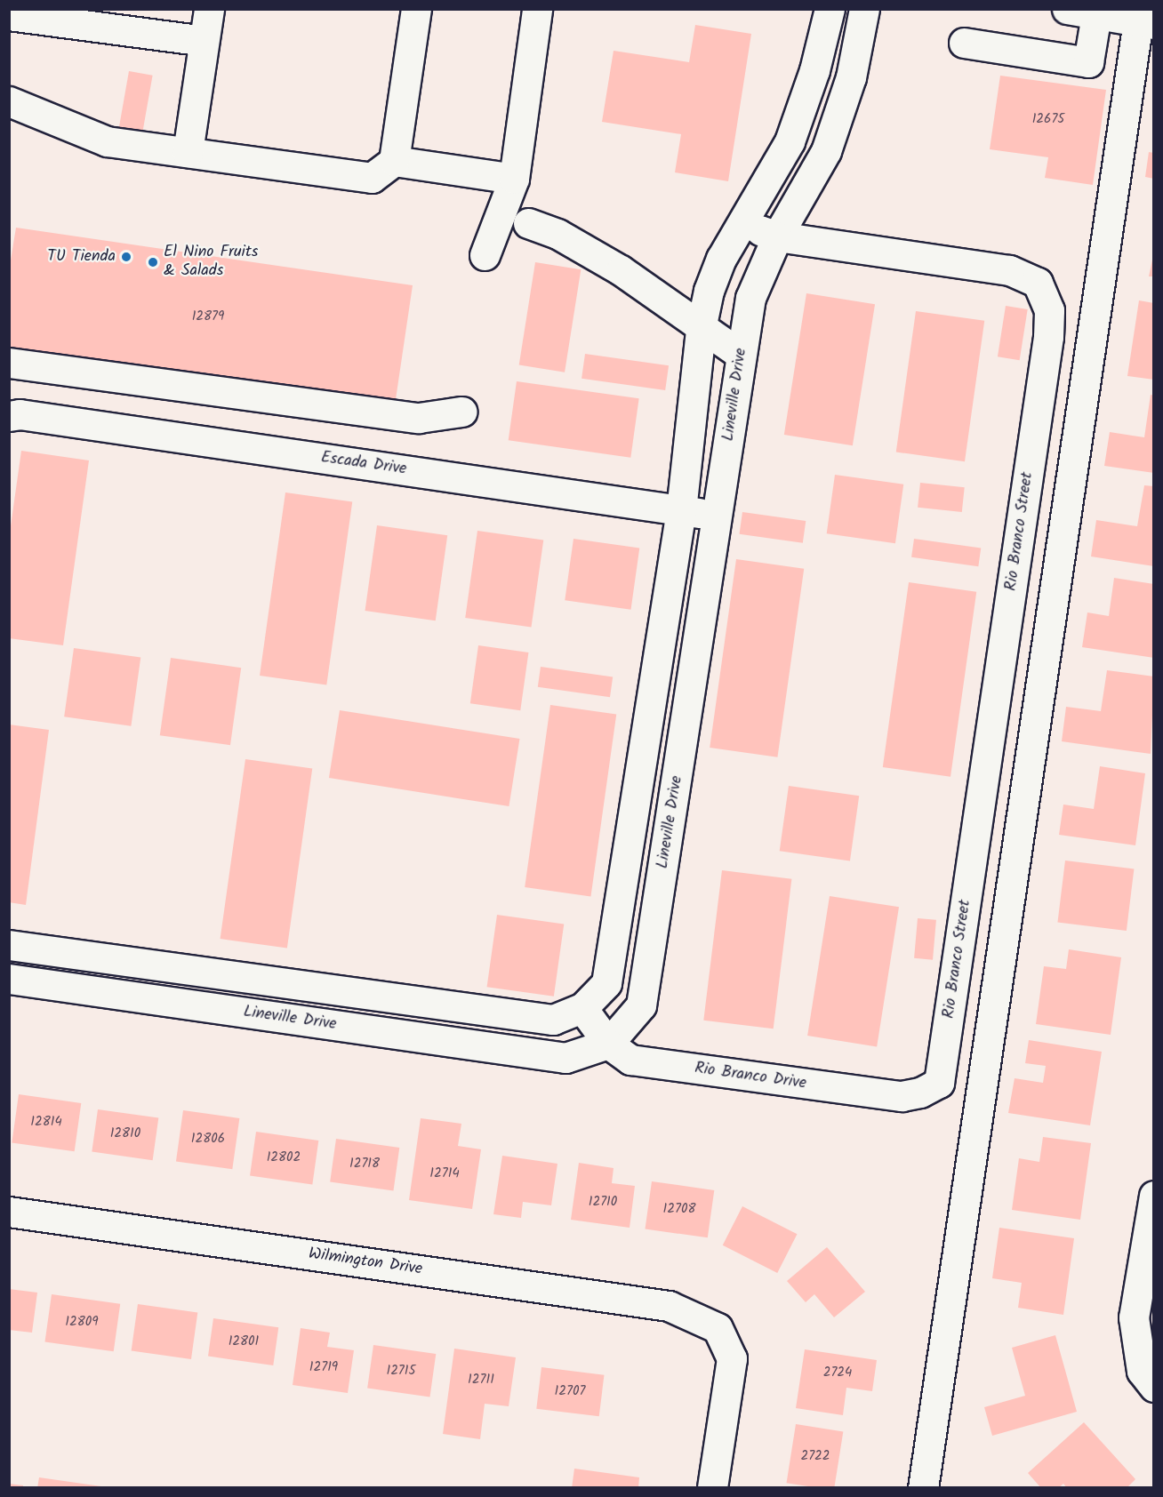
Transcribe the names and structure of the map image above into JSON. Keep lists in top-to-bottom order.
{
  "streets": {
    "street": [
      "Lineville Drive",
      "Escada Drive",
      "Rio Branco Street",
      "Rio Branco Drive",
      "Wilmington Drive"
    ]
  },
  "crossings": [
    ["Lineville Drive", "Escada Drive"],
    ["Lineville Drive", "Rio Branco Street"],
    ["Lineville Drive", "Rio Branco Drive"],
    ["Rio Branco Street", "Rio Branco Drive"]
  ],
  "places": ["TU Tienda", "El Nino Fruits & Salads"],
  "house_numbers": [
    "12675",
    "12879",
    "12814",
    "12810",
    "12806",
    "12802",
    "12718",
    "12714",
    "12710",
    "12708",
    "12809",
    "12801",
    "12719",
    "12715",
    "2724",
    "12711",
    "12707",
    "2722"
  ]
}
